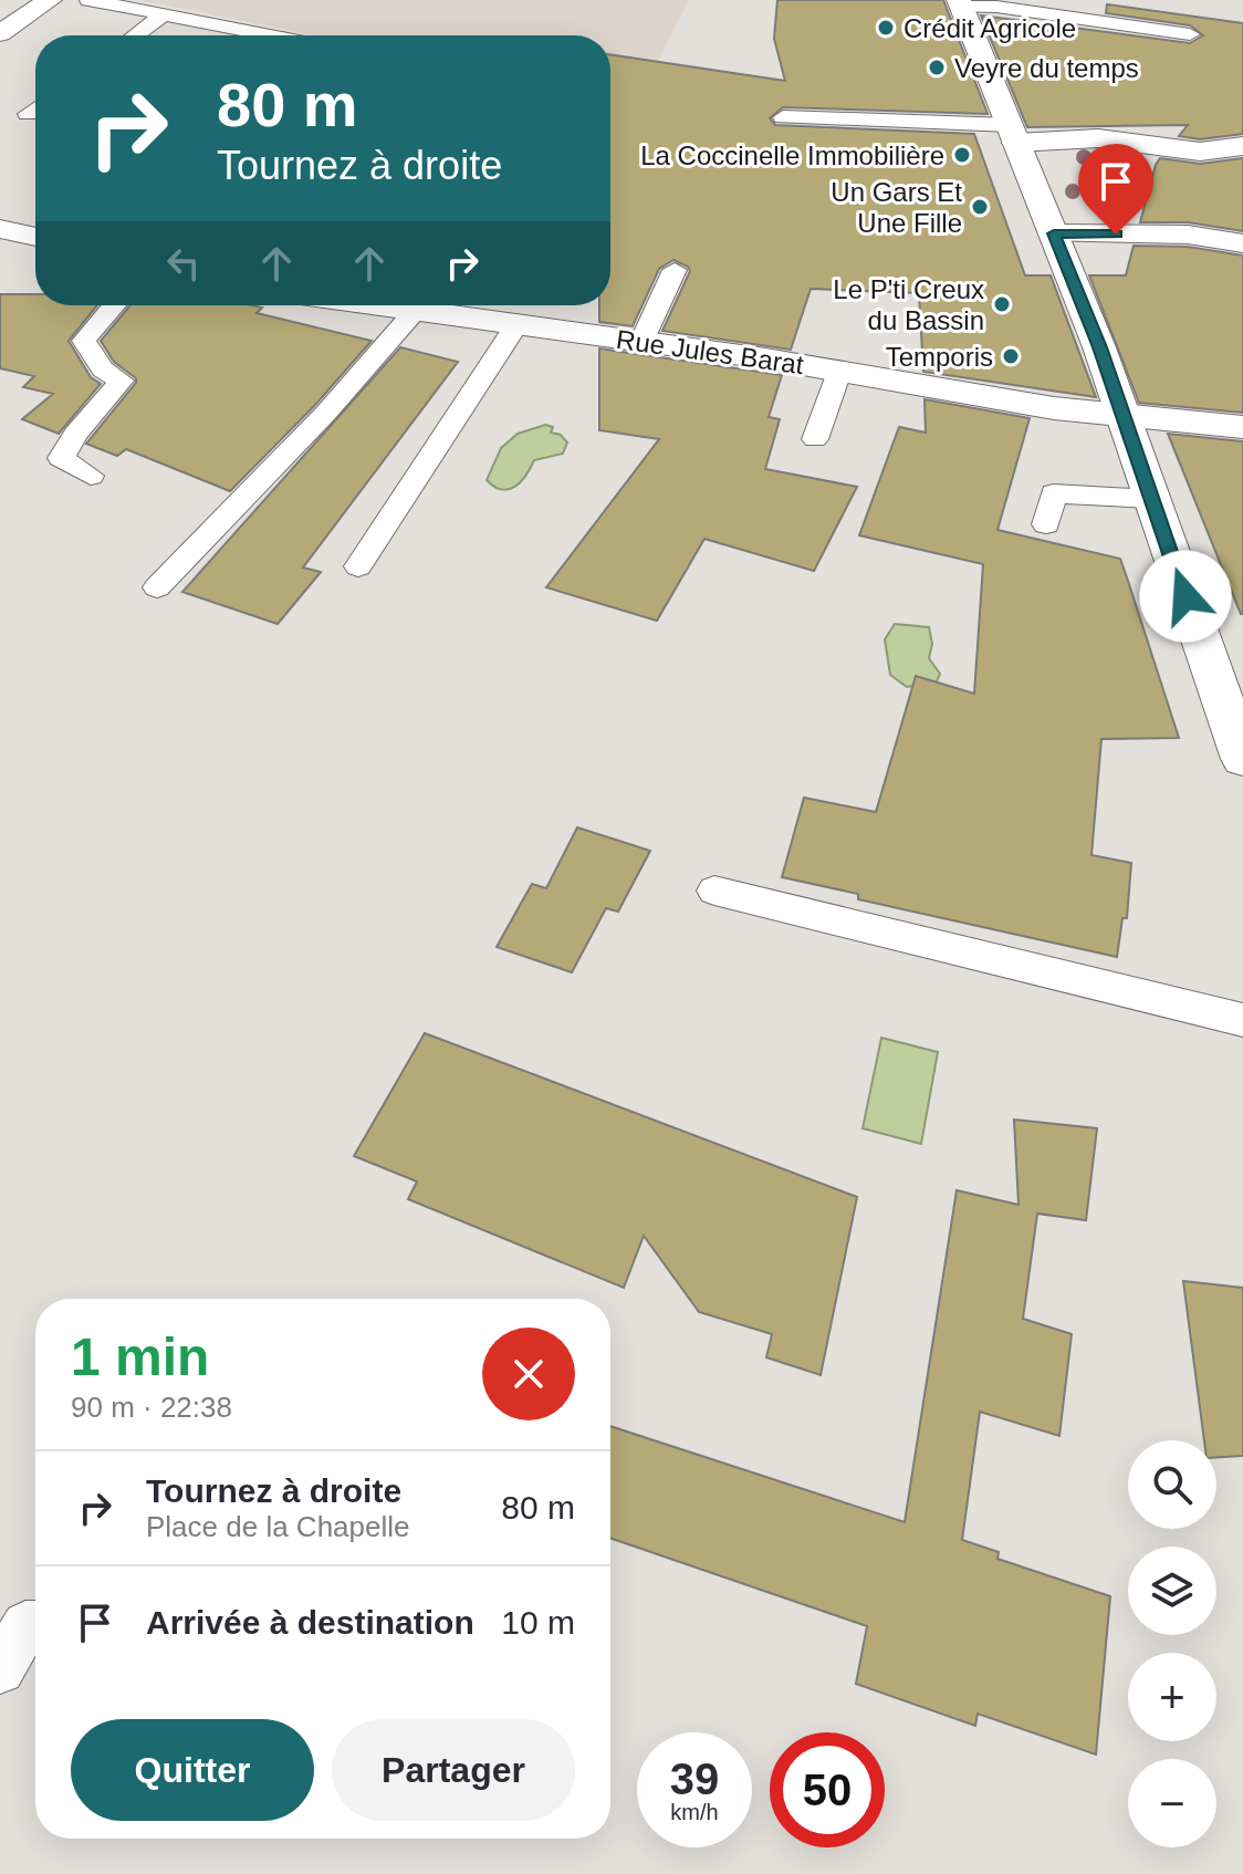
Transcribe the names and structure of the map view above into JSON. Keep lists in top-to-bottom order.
{
  "streets": {
    "street": ["Rue Jules Barat"]
  },
  "places": [
    "Crédit Agricole",
    "Veyre du temps",
    "La Coccinelle Immobilière",
    "Un Gars Et Une Fille",
    "Le P'ti Creux du Bassin",
    "Temporis"
  ],
  "page": {
    "turn": ["80 m", "Tournez à droite"],
    "heading": ["1 min", "90 m · 22:38"],
    "map_buttons": ["+", "−"],
    "list": [
      {
        "name": "Tournez à droite",
        "note": "Place de la Chapelle",
        "value": "80 m"
      },
      {
        "name": "Arrivée à destination",
        "value": "10 m"
      }
    ],
    "buttons": ["Quitter", "Partager"],
    "speed": "39 km/h",
    "limit": "50"
  }
}
